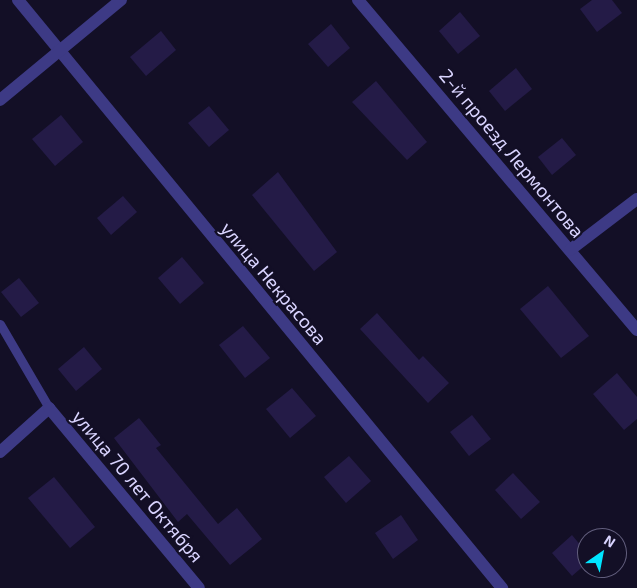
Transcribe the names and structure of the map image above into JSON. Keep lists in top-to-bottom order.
{
  "streets": {
    "street": ["2-й проезд Лермонтова", "улица Некрасова", "улица 70 лет Октября"]
  },
  "north": "top right"
}
